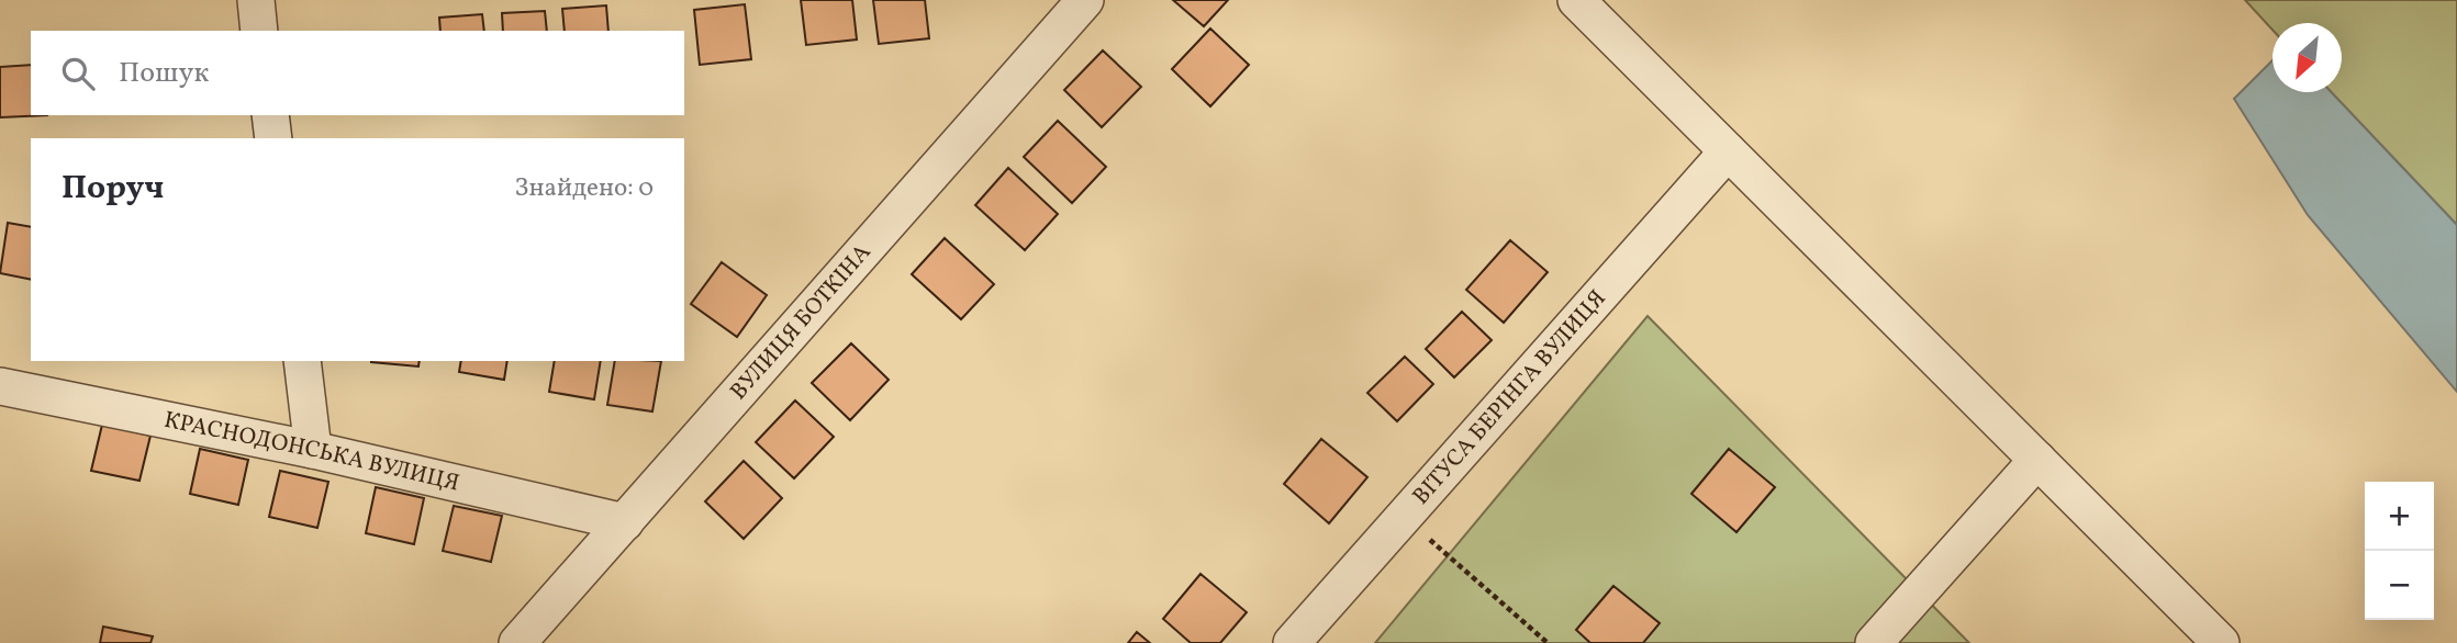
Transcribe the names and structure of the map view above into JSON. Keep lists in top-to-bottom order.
{
  "streets": {
    "street": ["ВУЛИЦЯ БОТКІНА", "ВІТУСА БЕРІНГА ВУЛИЦЯ", "КРАСНОДОНСЬКА ВУЛИЦЯ"]
  },
  "crossings": [
    ["ВУЛИЦЯ БОТКІНА", "КРАСНОДОНСЬКА ВУЛИЦЯ"]
  ],
  "north": "bottom left",
  "page": {
    "search": "Пошук",
    "heading": ["Поруч", "Знайдено: 0"],
    "map_buttons": ["+", "−"]
  }
}
